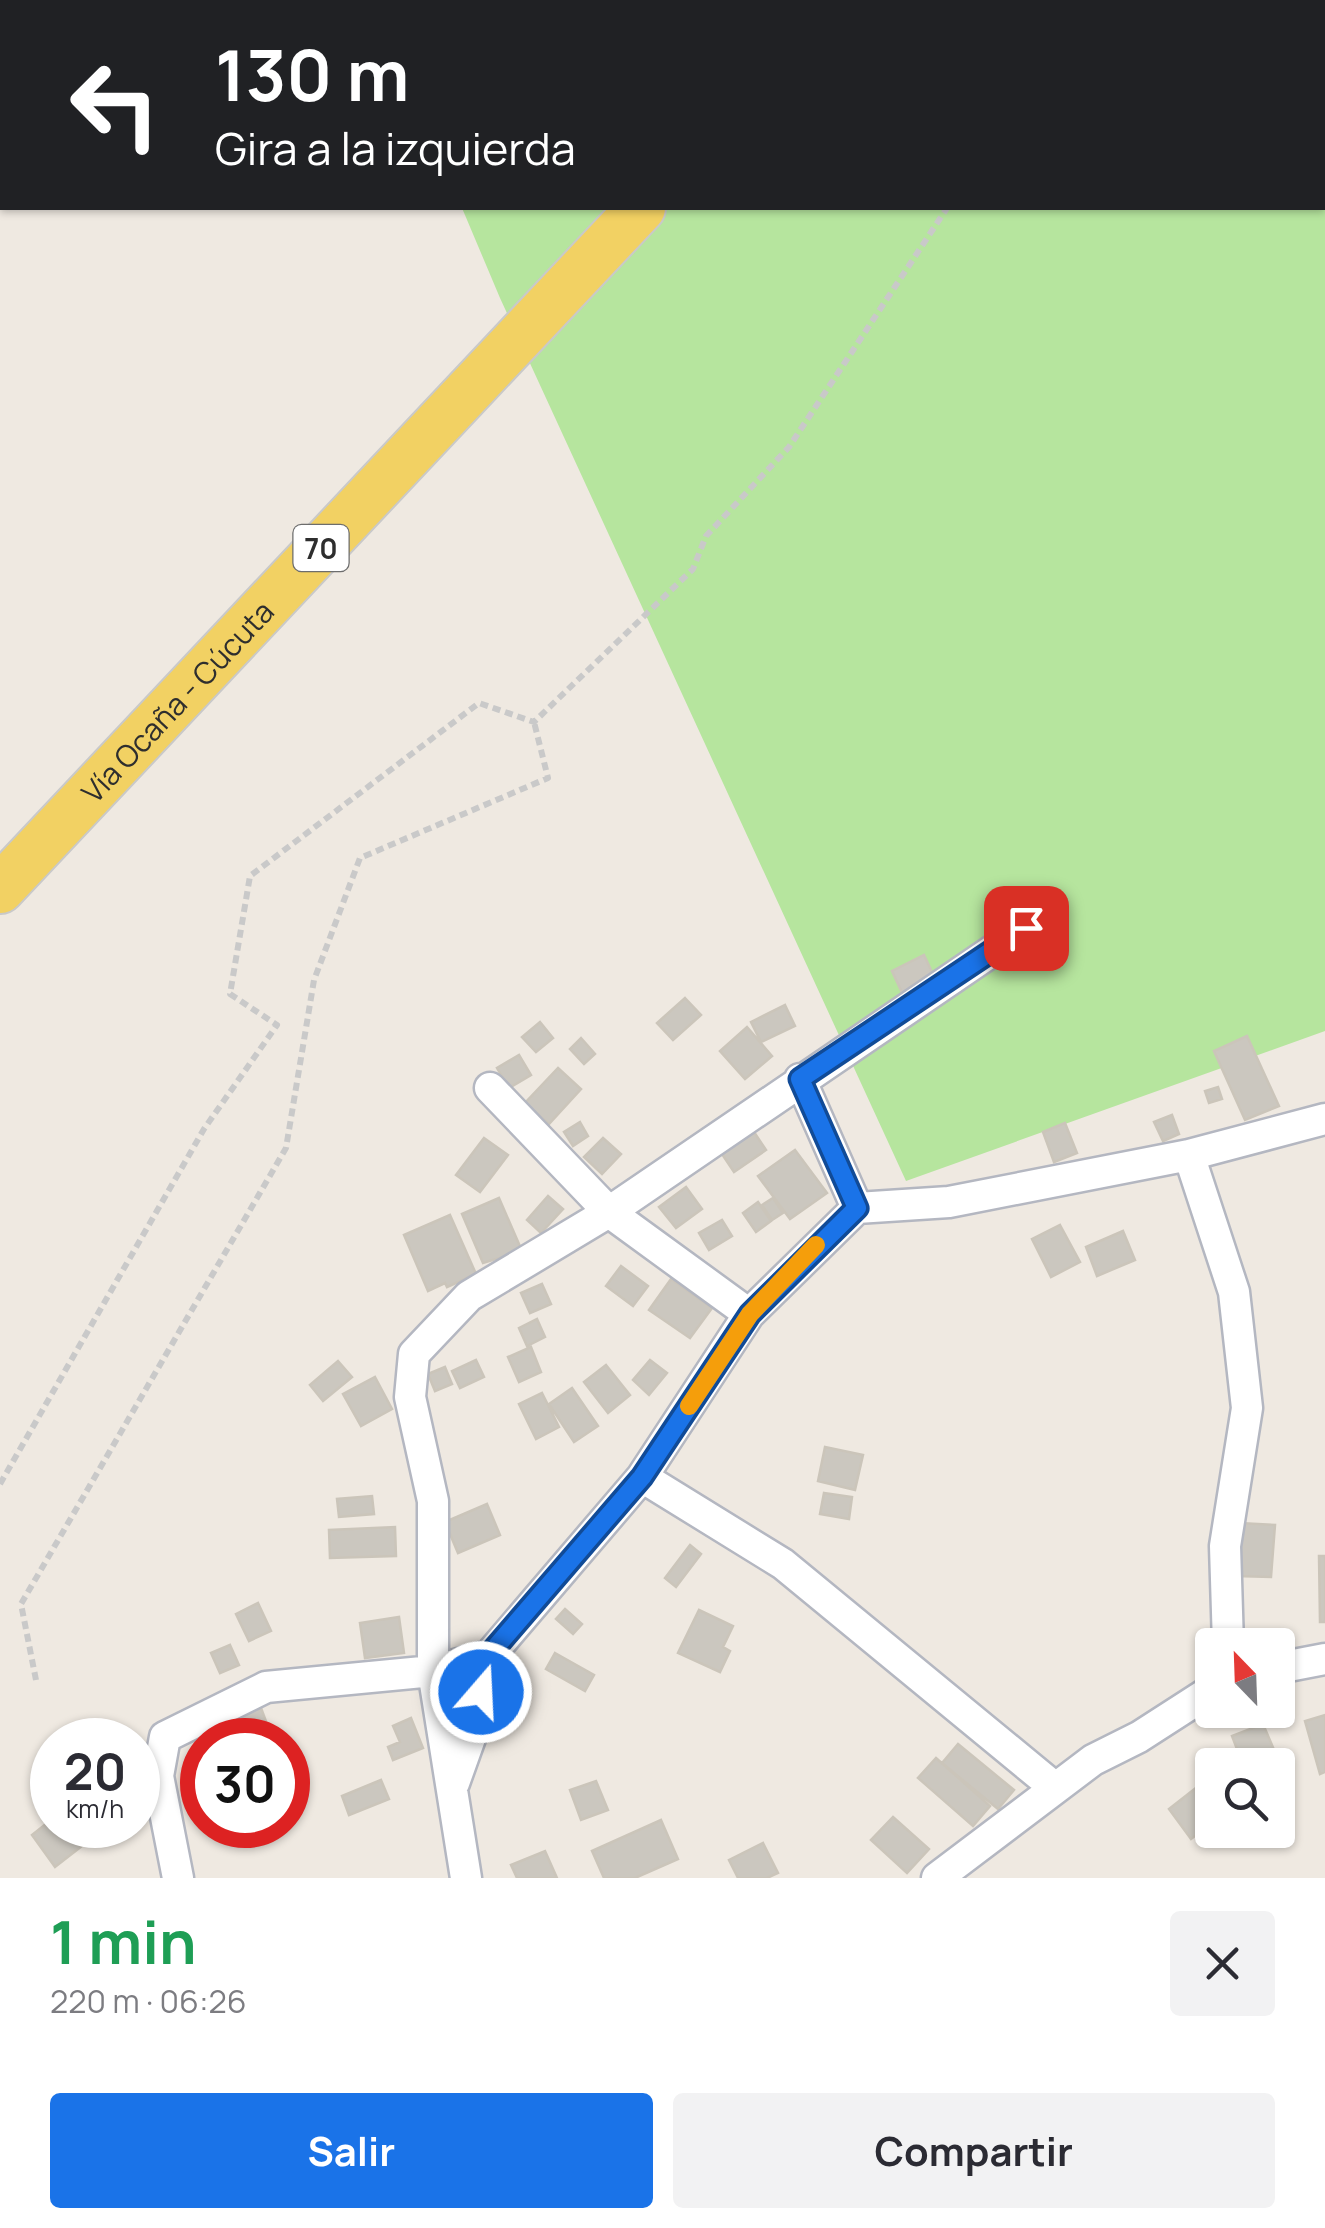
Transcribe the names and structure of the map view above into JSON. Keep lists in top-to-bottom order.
{
  "streets": {
    "main road": ["70", "Vía Ocaña - Cúcuta"]
  },
  "north": "top left",
  "page": {
    "turn": ["130 m", "Gira a la izquierda"],
    "speed": "20 km/h",
    "limit": "30",
    "heading": ["1 min", "220 m · 06:26"],
    "buttons": ["Salir", "Compartir"]
  }
}
